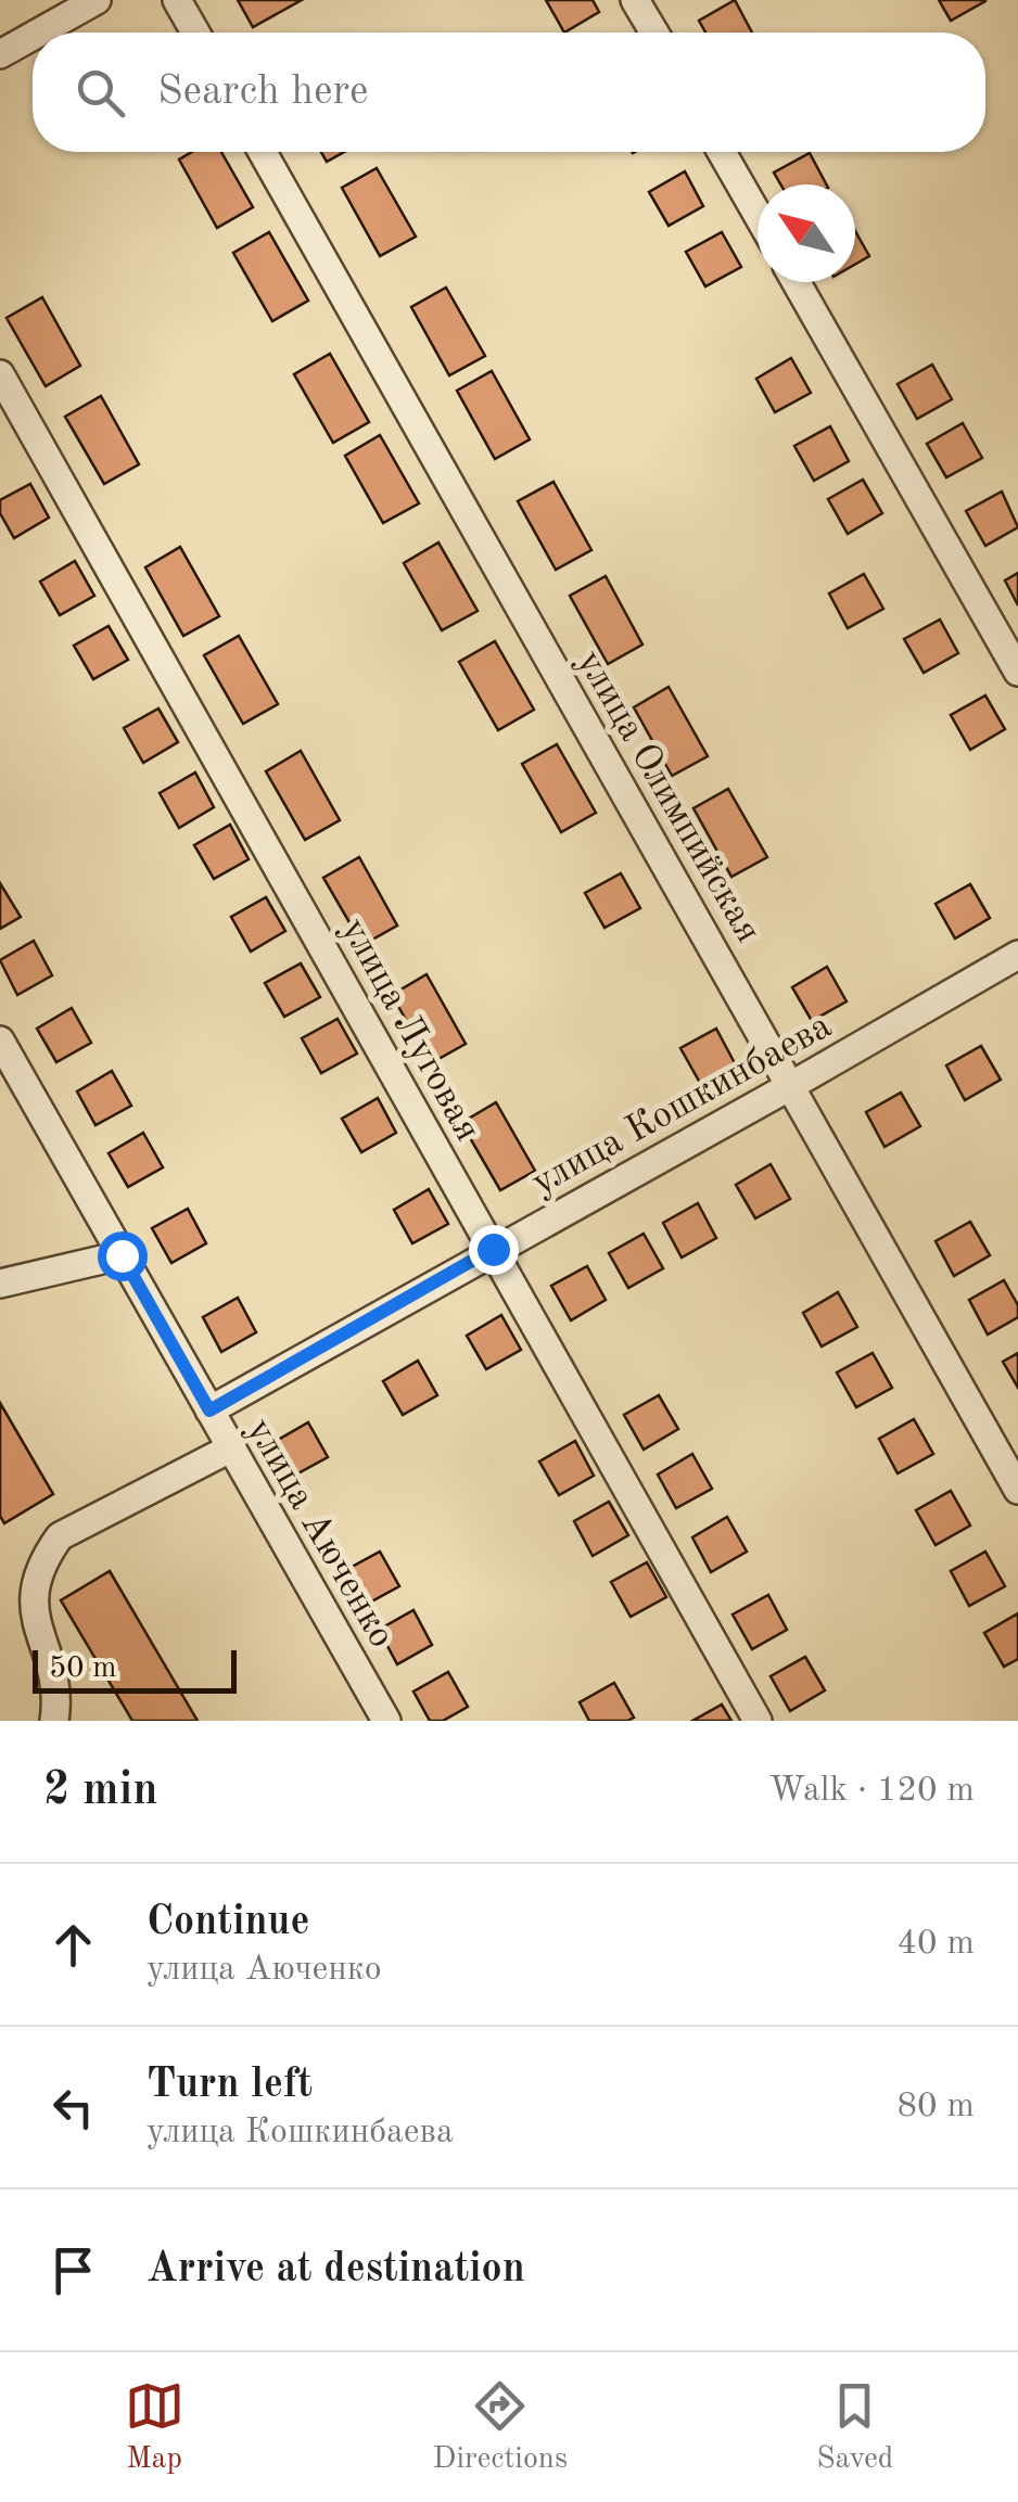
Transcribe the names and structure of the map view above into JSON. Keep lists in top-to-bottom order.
{
  "streets": {
    "street": [
      "улица Олимпийская",
      "улица Луговая",
      "улица Кошкинбаева",
      "улица Аюченко"
    ]
  },
  "crossings": [
    ["улица Олимпийская", "улица Кошкинбаева"],
    ["улица Луговая", "улица Кошкинбаева"],
    ["улица Кошкинбаева", "улица Аюченко"]
  ],
  "scale_bar": "50 m",
  "north": "top left",
  "page": {
    "search": "Search here",
    "scale": "50 m",
    "heading": ["2 min", "Walk · 120 m"],
    "list": [
      ["Continue", "улица Аюченко", "40 m"],
      ["Turn left", "улица Кошкинбаева", "80 m"],
      "Arrive at destination"
    ],
    "nav": ["Map", "Directions", "Saved"]
  }
}
